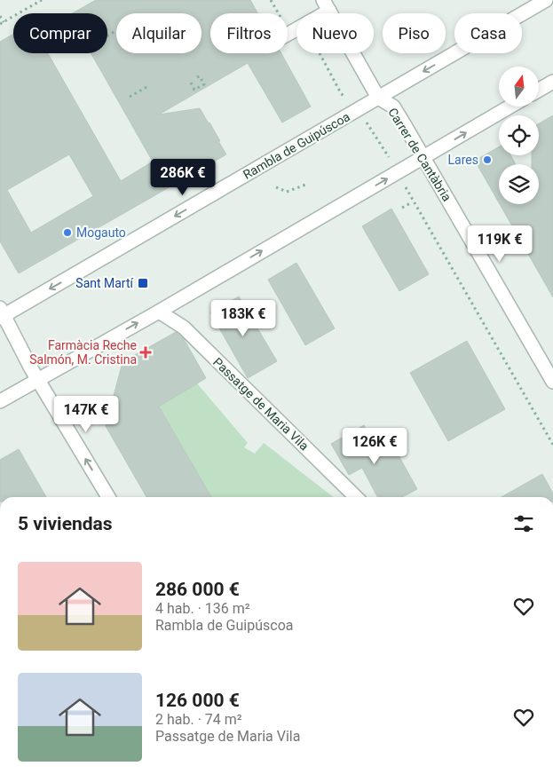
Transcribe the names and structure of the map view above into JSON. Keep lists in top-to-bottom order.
{
  "streets": {
    "street": ["Rambla de Guipúscoa", "Carrer de Cantàbria", "Passatge de Maria Vila"]
  },
  "crossings": [
    ["Rambla de Guipúscoa", "Carrer de Cantàbria"]
  ],
  "places": {
    "other": ["Lares", "Mogauto"],
    "transit": ["Sant Martí"],
    "health": ["Farmàcia Reche Salmón, M. Cristina"]
  },
  "north": "top",
  "page": {
    "chip": [
      "Comprar",
      "Alquilar",
      "Filtros",
      "Nuevo",
      "Piso",
      "Casa"
    ],
    "price": [
      "286K €",
      "119K €",
      "183K €",
      "147K €",
      "126K €"
    ],
    "heading": "5 viviendas",
    "list": [
      {
        "name": "286 000 €",
        "note": "4 hab. · 136 m² · Rambla de Guipúscoa"
      },
      {
        "name": "126 000 €",
        "note": "2 hab. · 74 m² · Passatge de Maria Vila"
      }
    ]
  }
}
